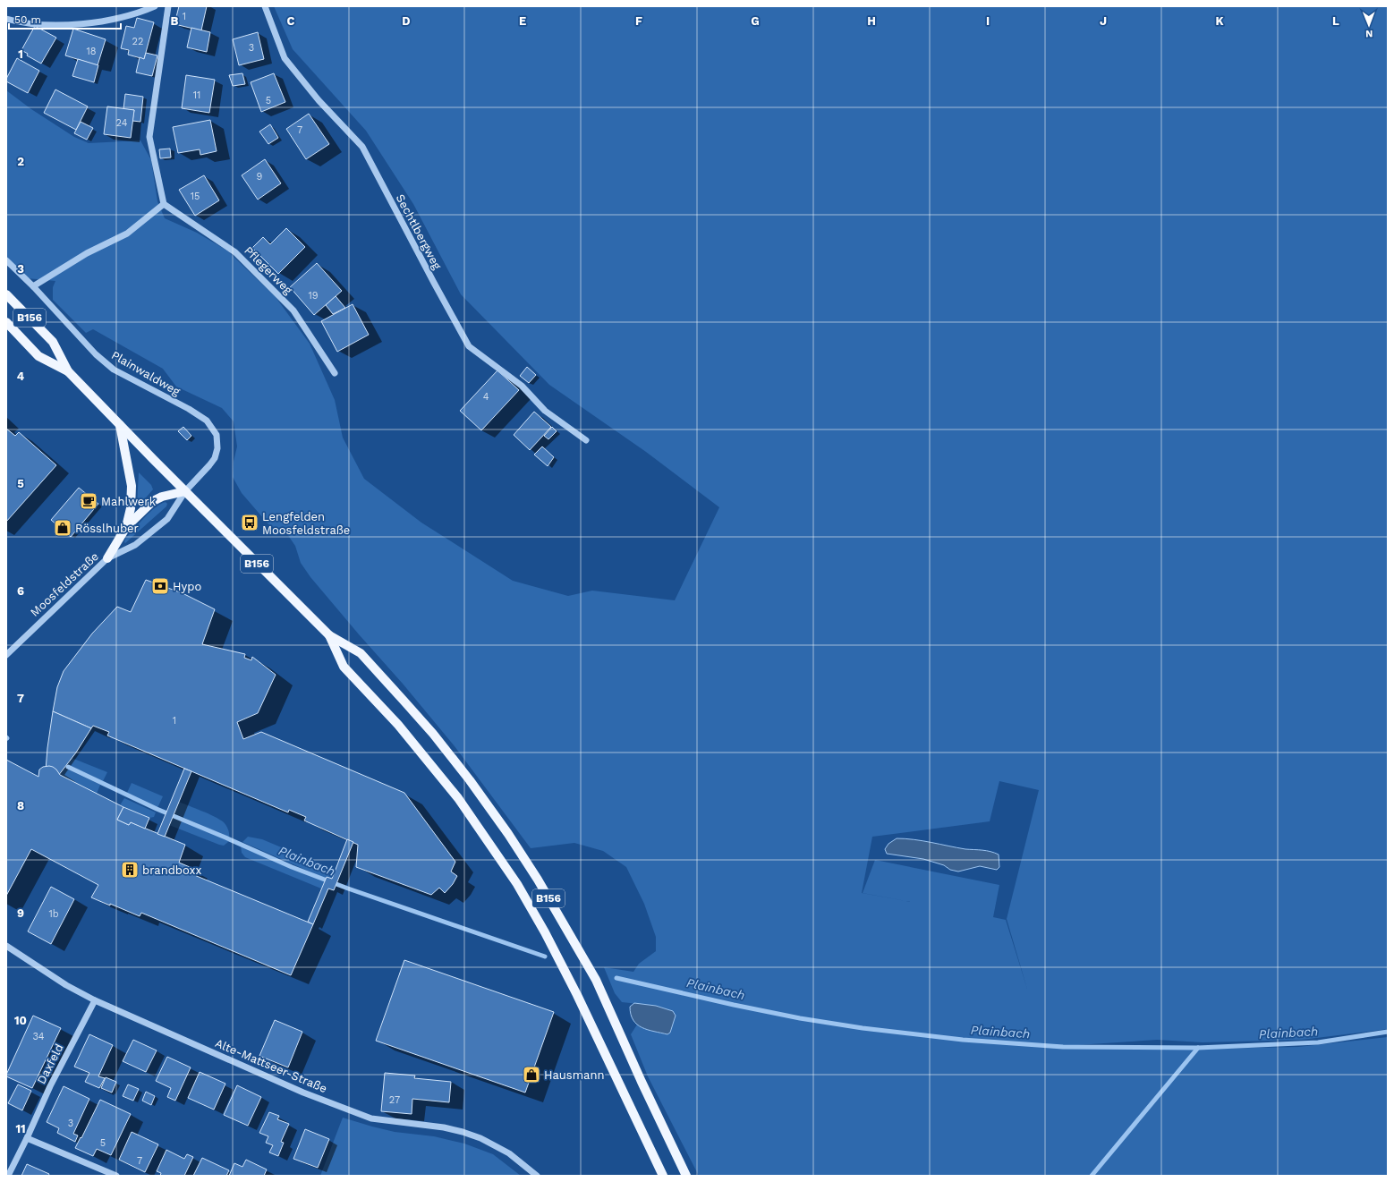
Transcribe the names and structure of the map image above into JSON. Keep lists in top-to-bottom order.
{
  "streets": {
    "main road": ["B156"],
    "street": [
      "Sechtlbergweg",
      "Pflegerweg",
      "Plainwaldweg",
      "Moosfeldstraße",
      "Daxfeld",
      "Alte-Mattseer-Straße"
    ]
  },
  "crossings": [
    ["B156", "Plainwaldweg"],
    ["B156", "Moosfeldstraße"],
    ["Plainwaldweg", "Moosfeldstraße"],
    ["Daxfeld", "Alte-Mattseer-Straße"]
  ],
  "water": ["Plainbach"],
  "places": {
    "cafe": ["Mahlwerk"],
    "bus stop": ["Lengfelden Moosfeldstraße"],
    "shop": ["Rösslhuber", "Hausmann"],
    "bank": ["Hypo"],
    "building": ["brandboxx"]
  },
  "house_numbers": [
    "1",
    "22",
    "3",
    "18",
    "11",
    "5",
    "24",
    "7",
    "9",
    "15",
    "19",
    "4",
    "1",
    "1b",
    "34",
    "27",
    "3",
    "5",
    "7"
  ],
  "scale_bar": "50 m",
  "north": "bottom",
  "grid": {
    "columns": [
      "B",
      "C",
      "D",
      "E",
      "F",
      "G",
      "H",
      "I",
      "J",
      "K",
      "L"
    ],
    "rows": [
      "1",
      "2",
      "3",
      "4",
      "5",
      "6",
      "7",
      "8",
      "9",
      "10",
      "11"
    ]
  }
}
